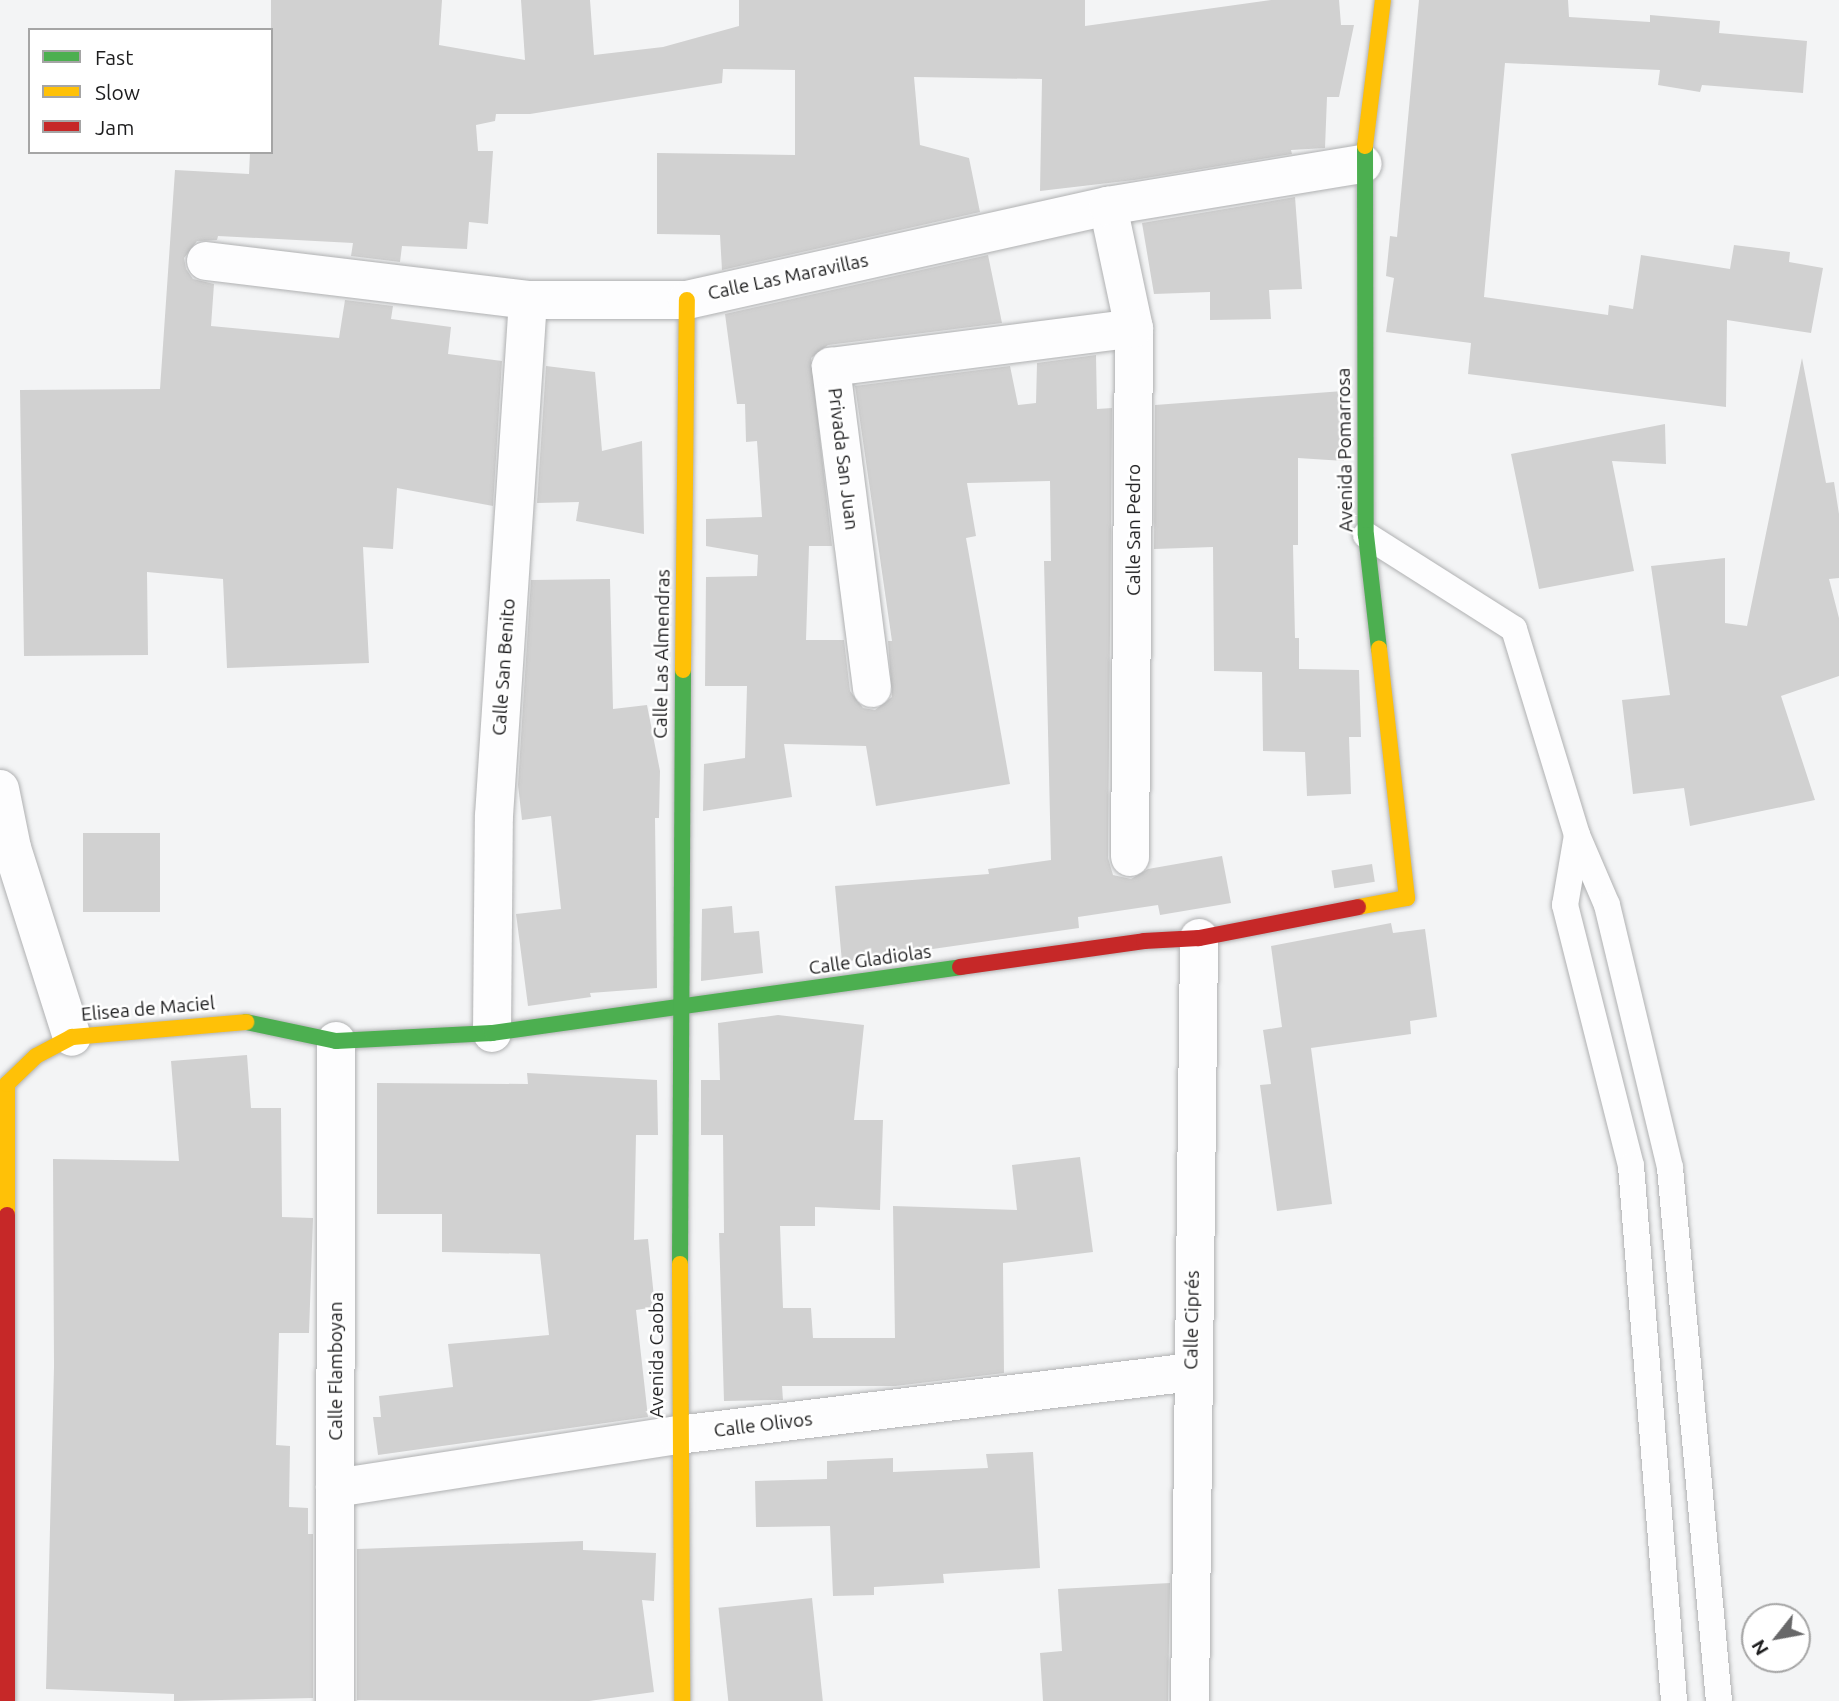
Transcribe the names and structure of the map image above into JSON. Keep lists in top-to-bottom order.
{
  "streets": {
    "street": [
      "Calle Las Maravillas",
      "Avenida Pomarrosa",
      "Privada San Juan",
      "Calle San Pedro",
      "Calle Las Almendras",
      "Calle San Benito",
      "Calle Gladiolas",
      "Elisea de Maciel",
      "Calle Ciprés",
      "Avenida Caoba",
      "Calle Flamboyan",
      "Calle Olivos"
    ]
  },
  "crossings": [
    ["Calle Las Maravillas", "Avenida Pomarrosa"],
    ["Calle Las Maravillas", "Calle San Pedro"],
    ["Calle Las Maravillas", "Calle Las Almendras"],
    ["Calle Las Maravillas", "Calle San Benito"],
    ["Avenida Pomarrosa", "Calle Gladiolas"],
    ["Privada San Juan", "Calle San Pedro"],
    ["Calle Las Almendras", "Calle Gladiolas"],
    ["Calle Las Almendras", "Avenida Caoba"],
    ["Calle San Benito", "Calle Gladiolas"],
    ["Calle Gladiolas", "Elisea de Maciel"],
    ["Calle Gladiolas", "Calle Ciprés"],
    ["Calle Gladiolas", "Avenida Caoba"],
    ["Calle Gladiolas", "Calle Flamboyan"],
    ["Elisea de Maciel", "Calle Flamboyan"],
    ["Calle Ciprés", "Calle Olivos"],
    ["Avenida Caoba", "Calle Olivos"],
    ["Calle Flamboyan", "Calle Olivos"]
  ],
  "legend": ["Fast", "Slow", "Jam"],
  "north": "bottom left"
}
